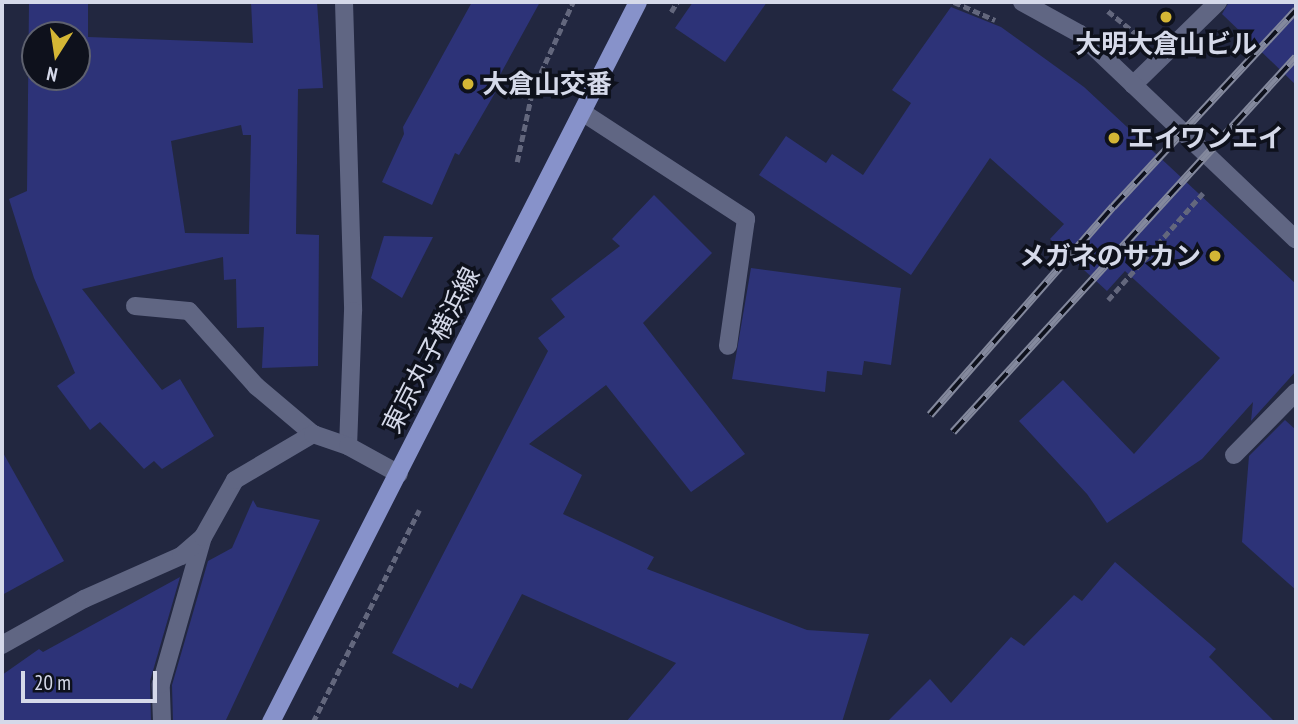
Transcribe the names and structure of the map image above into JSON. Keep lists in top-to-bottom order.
{
  "streets": {
    "main road": ["東京丸子横浜線"]
  },
  "places": [
    "大明大倉山ビル",
    "大倉山交番",
    "エイワンエイ",
    "メガネのサカン"
  ],
  "scale_bar": "20 m",
  "north": "bottom"
}
